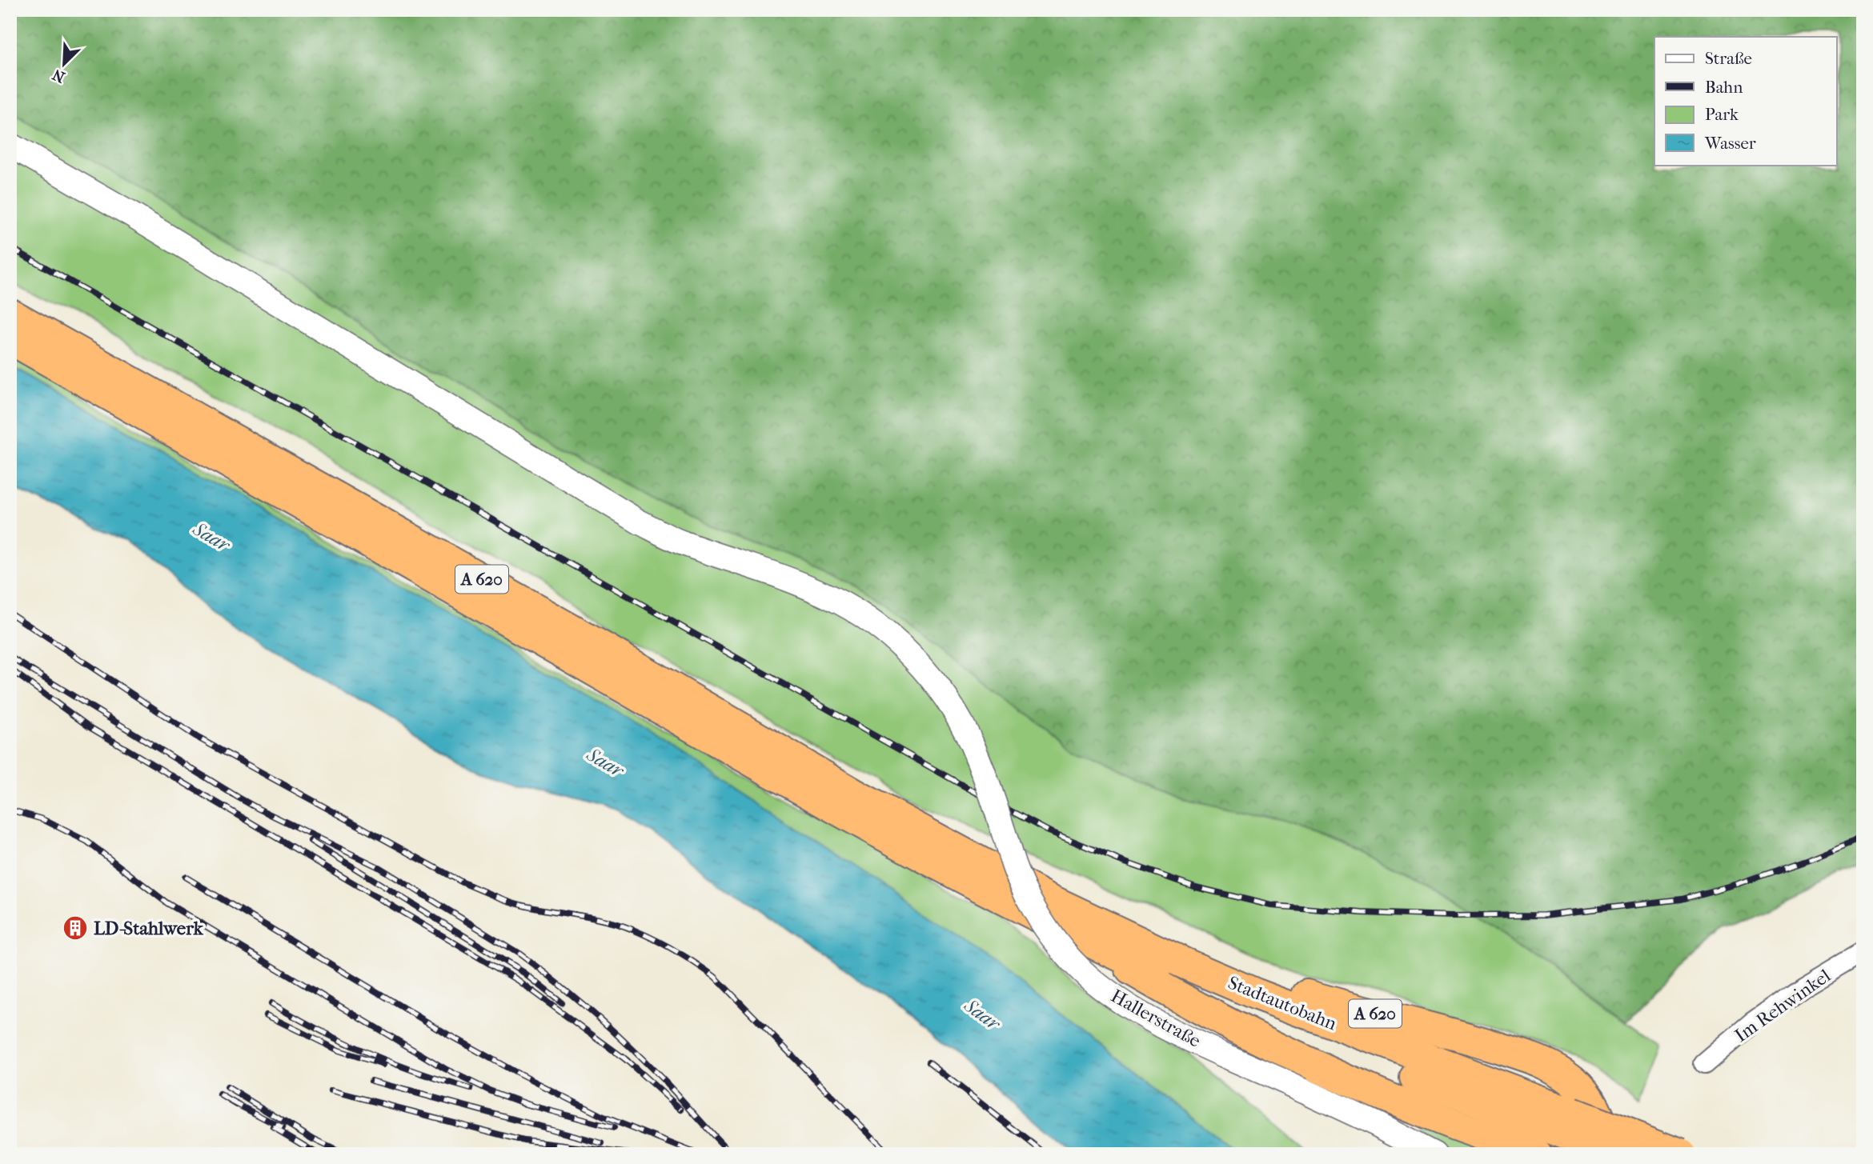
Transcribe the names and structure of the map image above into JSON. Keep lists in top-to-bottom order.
{
  "streets": {
    "highway": ["A 620", "Stadtautobahn"],
    "street": ["Im Rehwinkel", "Hallerstraße"]
  },
  "crossings": [
    ["A 620", "Stadtautobahn"]
  ],
  "water": ["Saar"],
  "places": {
    "building": ["LD-Stahlwerk"]
  },
  "legend": [
    "Straße",
    "Bahn",
    "Park",
    "Wasser"
  ],
  "north": "bottom left"
}
